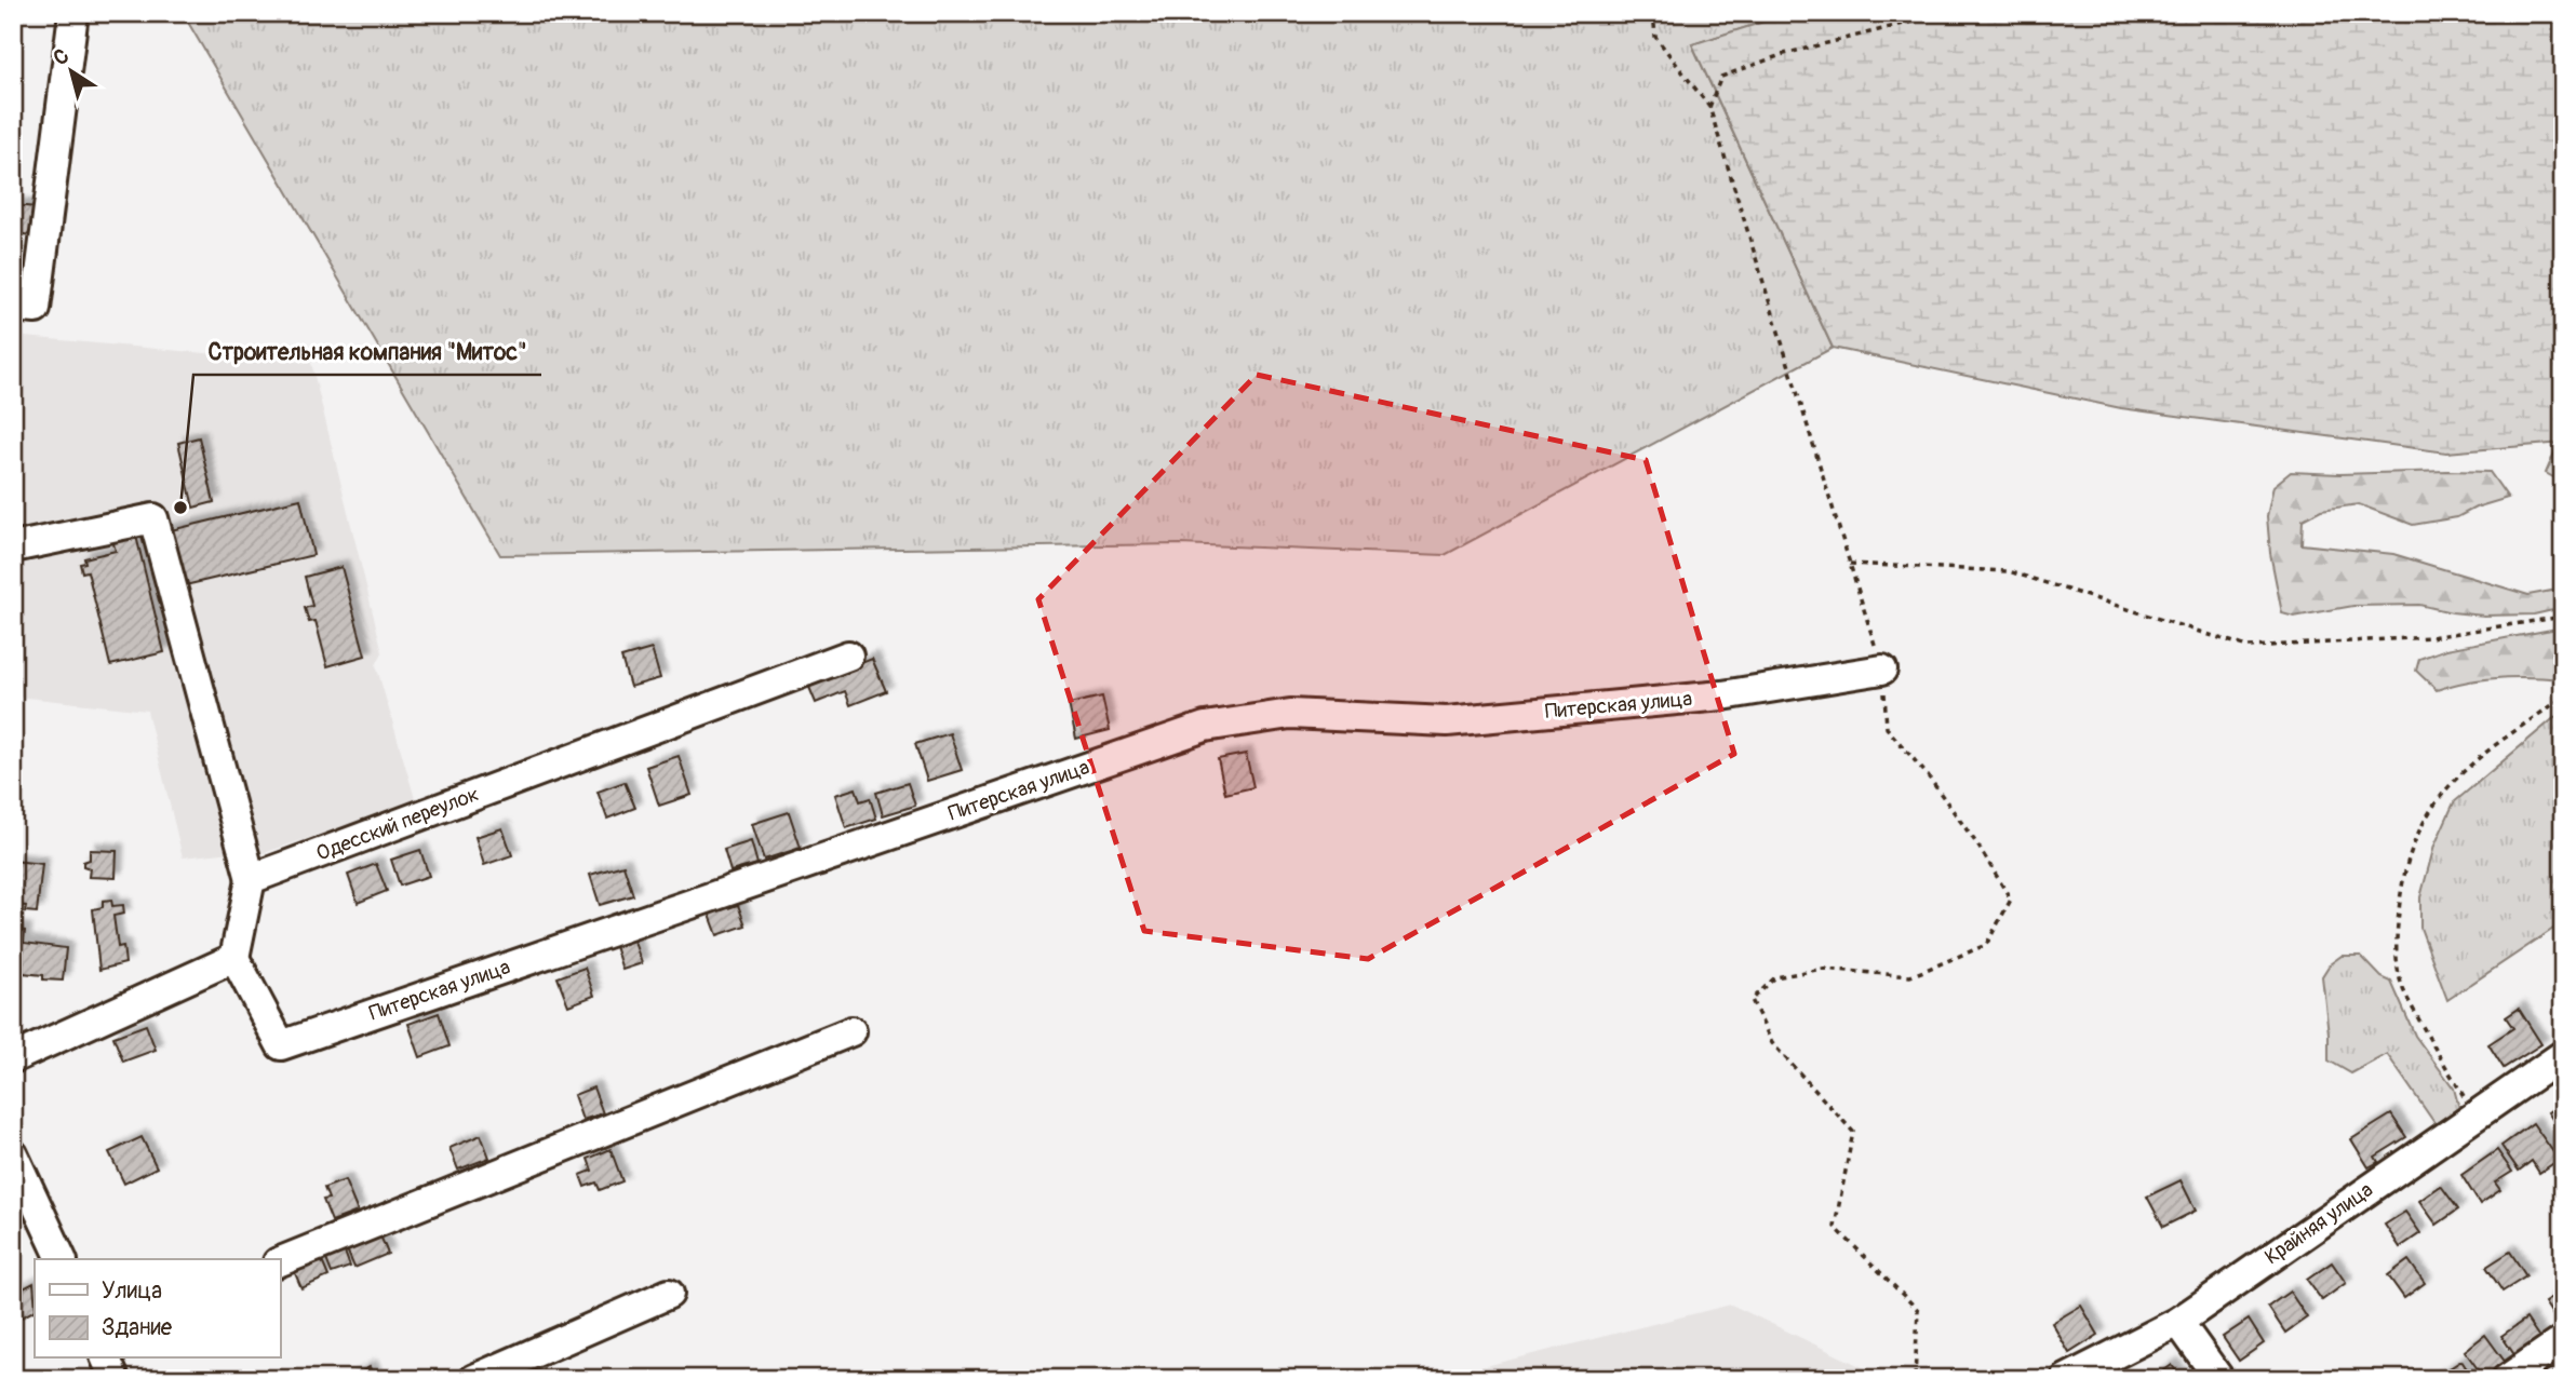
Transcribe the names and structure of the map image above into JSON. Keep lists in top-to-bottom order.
{
  "streets": {
    "street": ["Питерская улица", "Одесский переулок", "Крайняя улица"]
  },
  "places": ["Строительная компания \"Митос\""],
  "legend": ["Улица", "Здание"],
  "north": "top left"
}
